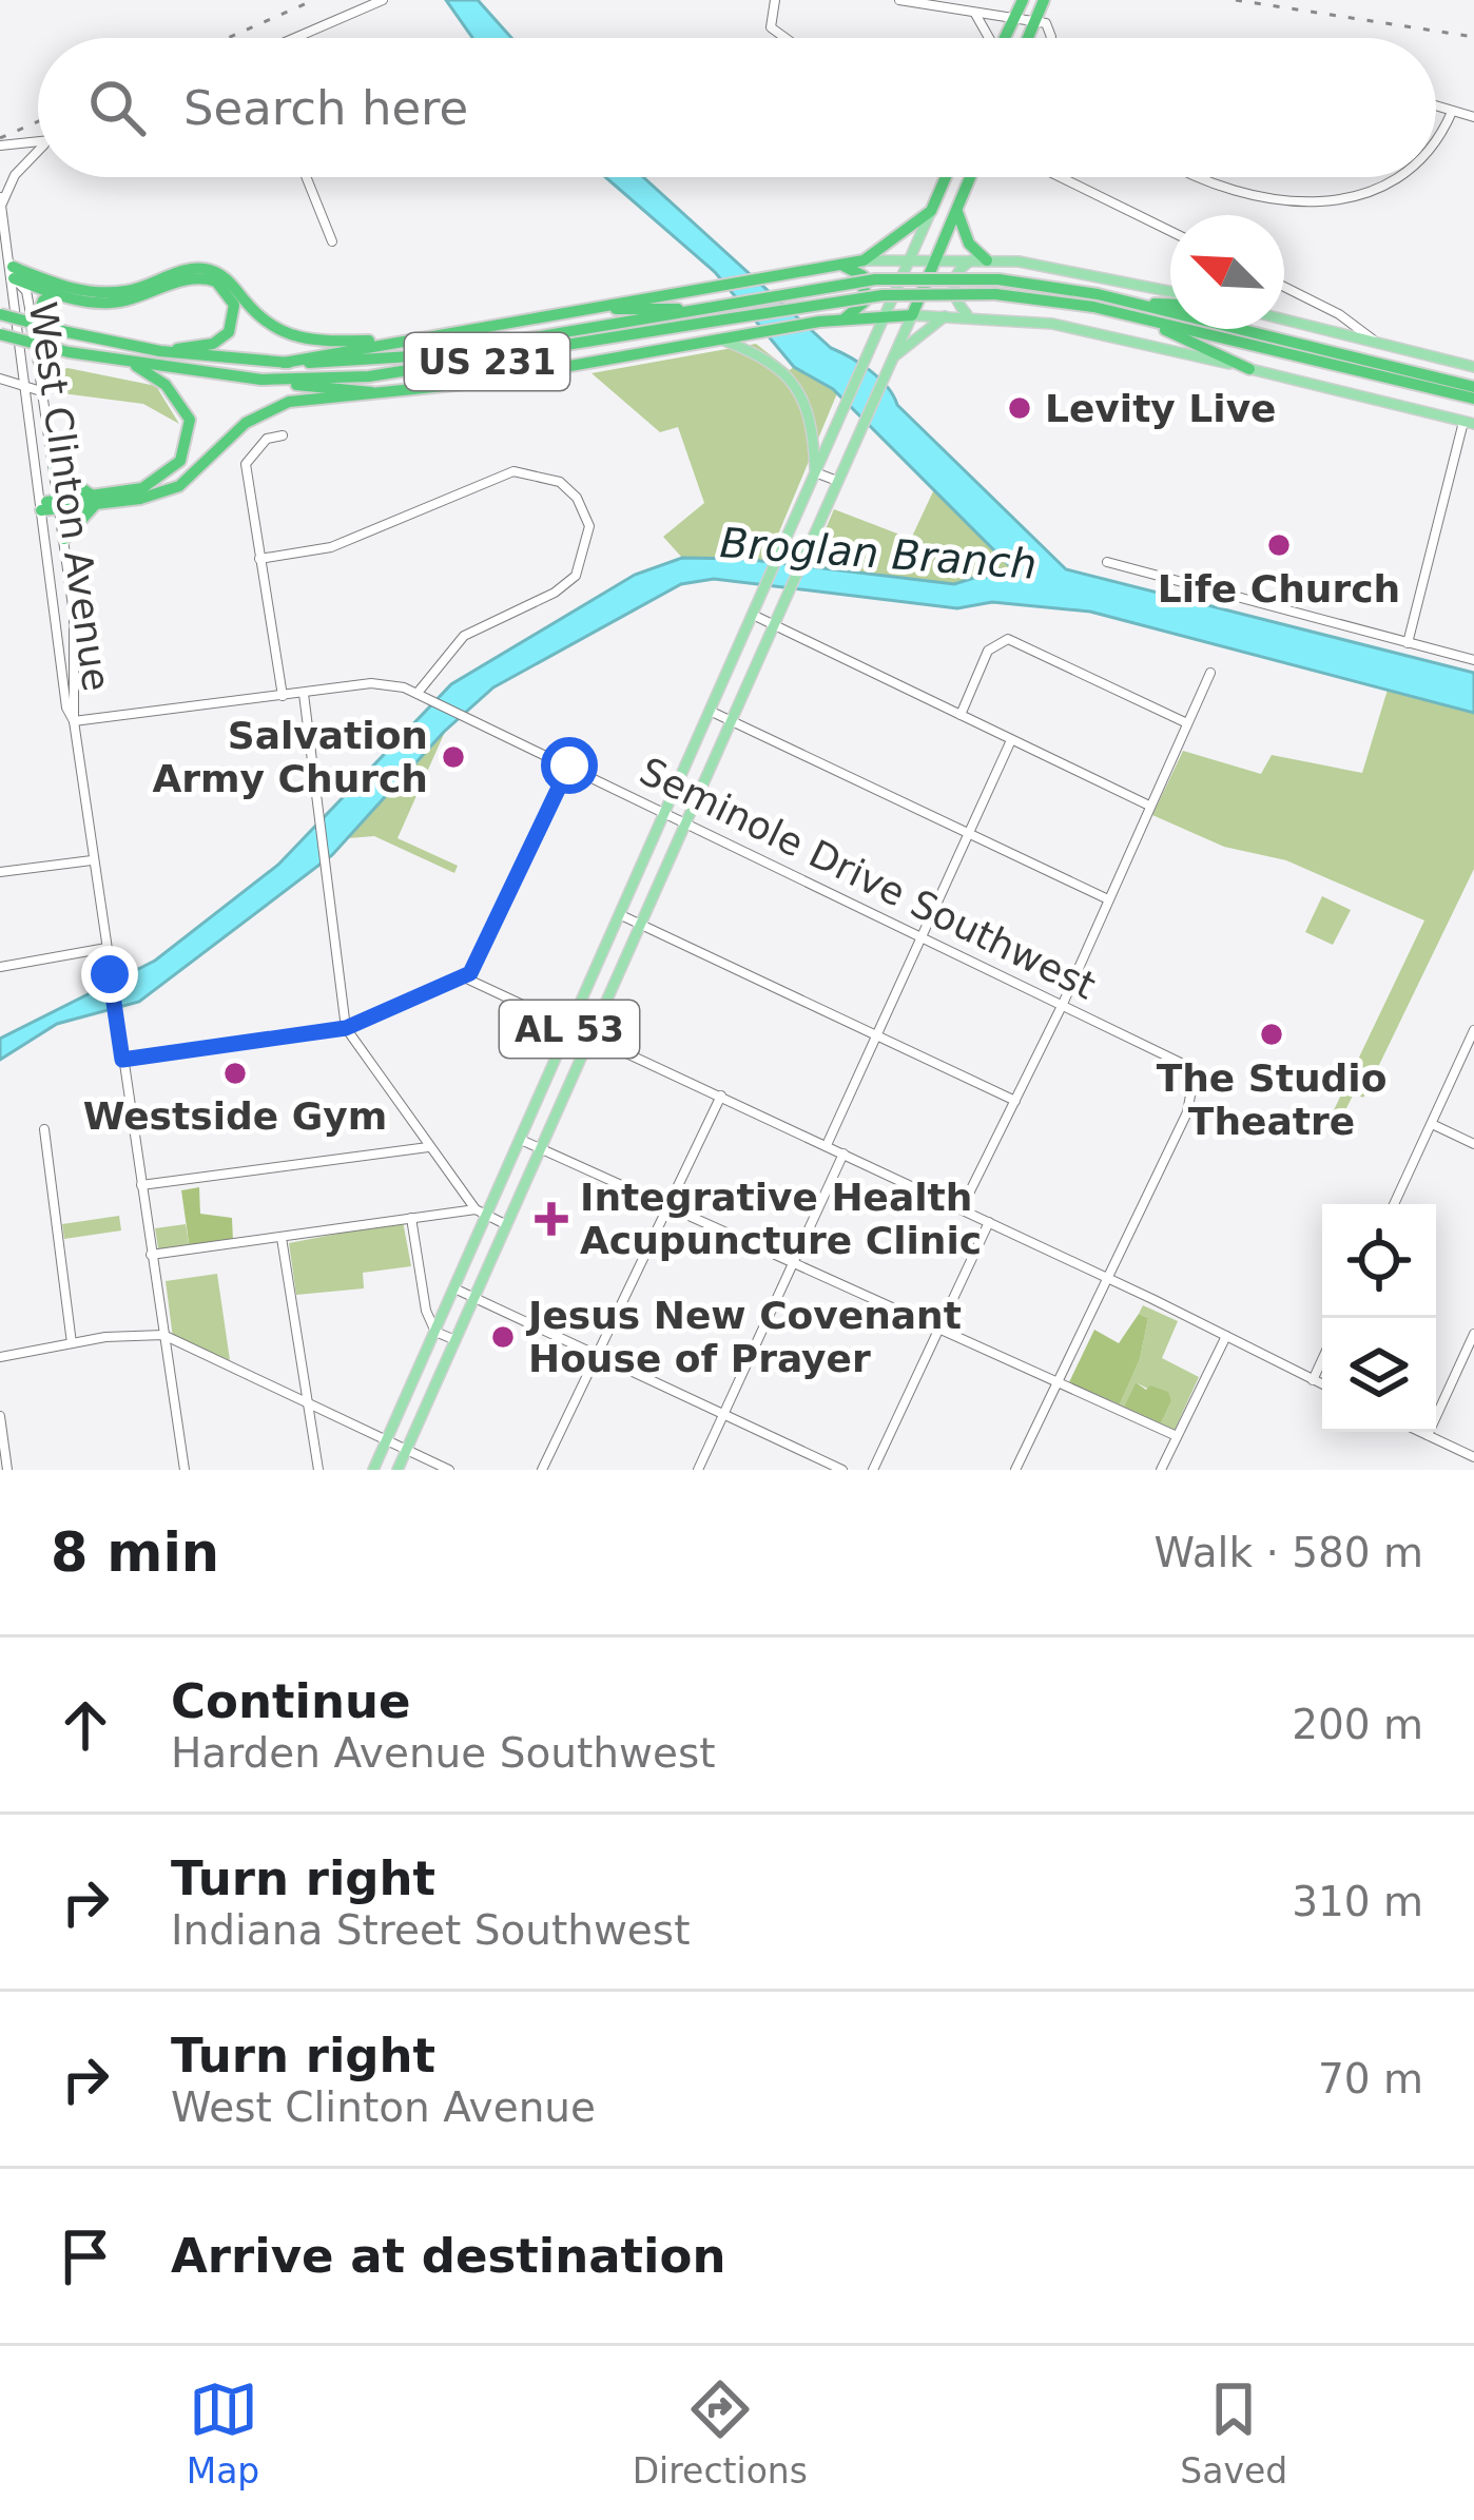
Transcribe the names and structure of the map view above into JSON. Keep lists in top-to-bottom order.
{
  "streets": {
    "highway": ["US 231"],
    "main road": ["AL 53"],
    "street": ["West Clinton Avenue", "Seminole Drive Southwest"]
  },
  "crossings": [
    ["West Clinton Avenue", "Seminole Drive Southwest"],
    ["Seminole Drive Southwest", "AL 53"]
  ],
  "water": ["Broglan Branch"],
  "places": {
    "other": [
      "Levity Live",
      "Life Church",
      "Salvation Army Church",
      "The Studio Theatre",
      "Westside Gym",
      "Jesus New Covenant House of Prayer"
    ],
    "health": ["Integrative Health Acupuncture Clinic"]
  },
  "north": "top left",
  "page": {
    "search": "Search here",
    "heading": ["8 min", "Walk · 580 m"],
    "list": [
      ["Continue", "Harden Avenue Southwest", "200 m"],
      ["Turn right", "Indiana Street Southwest", "310 m"],
      ["Turn right", "West Clinton Avenue", "70 m"],
      "Arrive at destination"
    ],
    "nav": ["Map", "Directions", "Saved"]
  }
}
